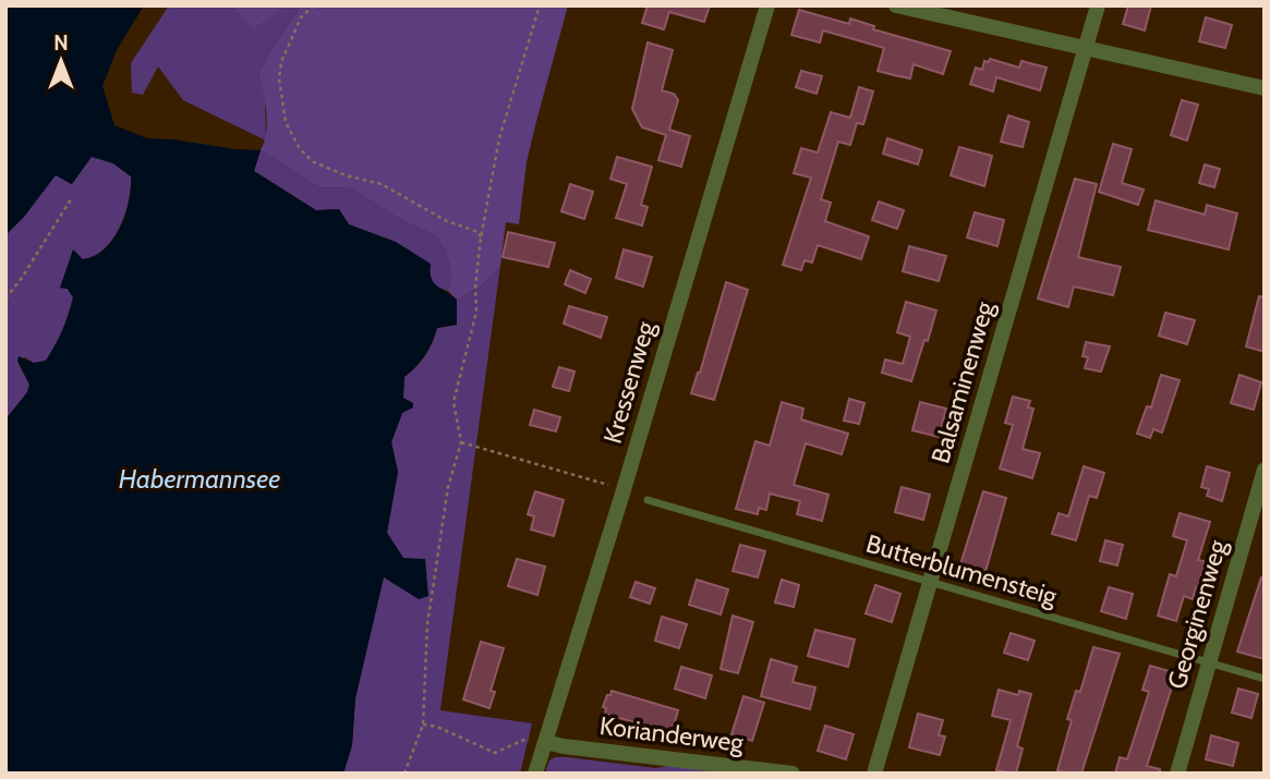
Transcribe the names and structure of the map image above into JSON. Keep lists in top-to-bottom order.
{
  "streets": {
    "street": [
      "Kressenweg",
      "Balsaminenweg",
      "Georginenweg",
      "Korianderweg"
    ],
    "lane": ["Butterblumensteig"]
  },
  "crossings": [
    ["Kressenweg", "Korianderweg"],
    ["Balsaminenweg", "Butterblumensteig"],
    ["Butterblumensteig", "Georginenweg"]
  ],
  "water": ["Habermannsee"],
  "north": "top"
}
